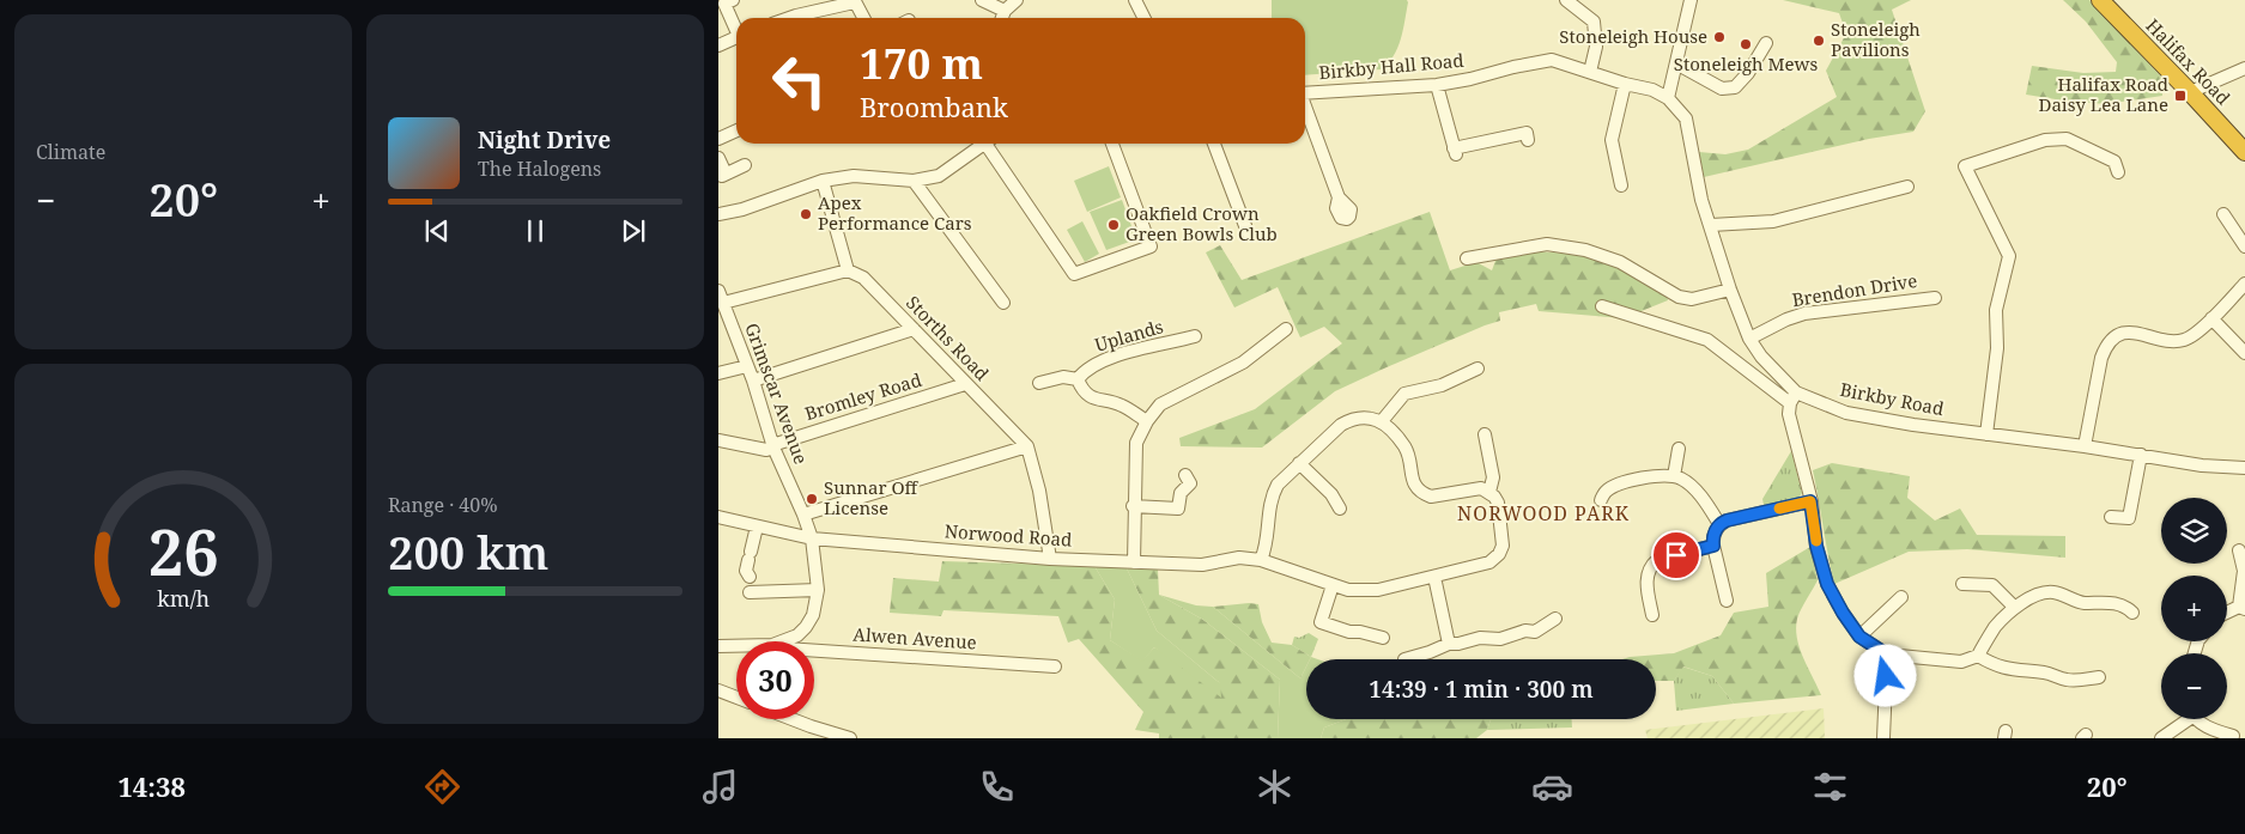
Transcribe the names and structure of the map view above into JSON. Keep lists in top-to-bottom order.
{
  "streets": {
    "highway": ["Halifax Road"],
    "street": [
      "Birkby Hall Road",
      "Brendon Drive",
      "Uplands",
      "Storths Road",
      "Grimscar Avenue",
      "Bromley Road",
      "Birkby Road",
      "Norwood Road",
      "Alwen Avenue"
    ]
  },
  "crossings": [
    ["Birkby Hall Road", "Birkby Road"],
    ["Brendon Drive", "Birkby Road"],
    ["Storths Road", "Bromley Road"],
    ["Storths Road", "Norwood Road"],
    ["Grimscar Avenue", "Bromley Road"],
    ["Grimscar Avenue", "Norwood Road"]
  ],
  "districts": ["NORWOOD PARK"],
  "places": {
    "other": [
      "Stoneleigh House",
      "Stoneleigh Pavilions",
      "Stoneleigh Mews",
      "Apex Performance Cars",
      "Oakfield Crown Green Bowls Club",
      "Sunnar Off License"
    ],
    "transit": ["Halifax Road Daisy Lea Lane"]
  },
  "page": {
    "tile": [
      "Climate",
      ["Range · 40%", "200 km"]
    ],
    "turn": ["170 m", "Broombank"],
    "song": ["Night Drive", "The Halogens"],
    "heat": ["−", "20°", "+"],
    "map_buttons": ["+", "−"],
    "limit": "30",
    "trip": "14:39 · 1 min · 300 m",
    "tabs": ["14:38", "20°"],
    "gauge": ["26", "km/h"]
  }
}
